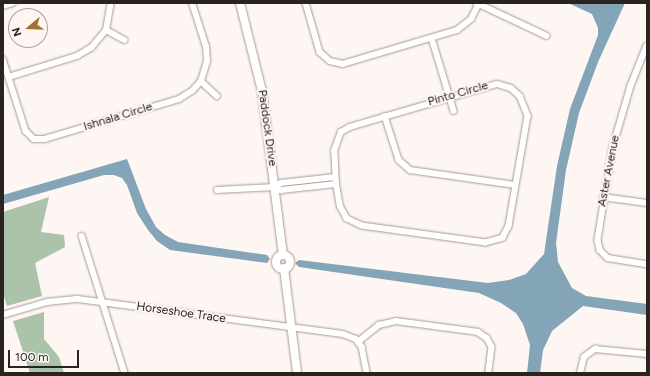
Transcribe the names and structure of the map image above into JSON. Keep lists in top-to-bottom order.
{
  "streets": {
    "street": [
      "Pinto Circle",
      "Ishnala Circle",
      "Paddock Drive",
      "Aster Avenue",
      "Horseshoe Trace"
    ]
  },
  "crossings": [
    ["Paddock Drive", "Horseshoe Trace"]
  ],
  "scale_bar": "100 m",
  "north": "left"
}
